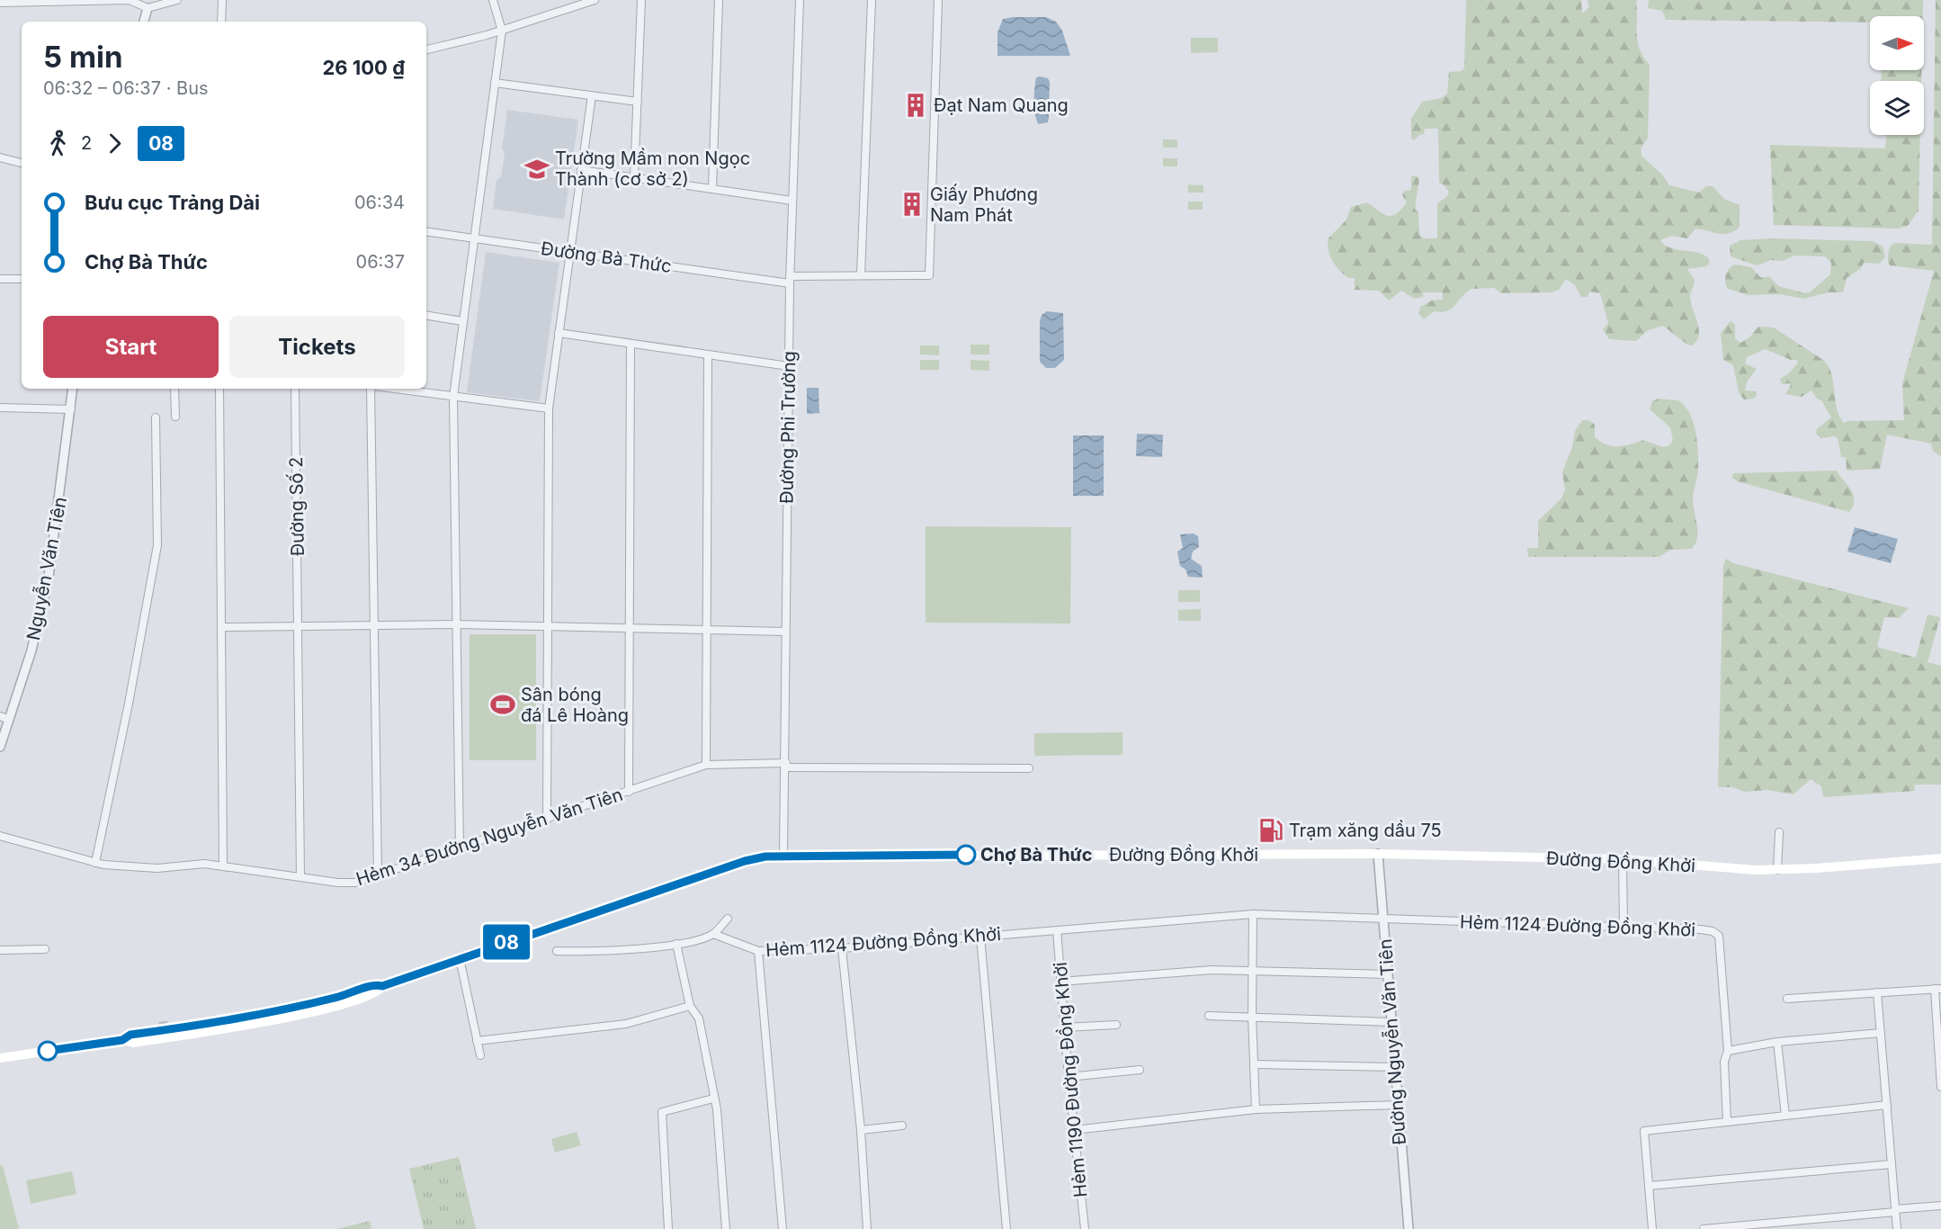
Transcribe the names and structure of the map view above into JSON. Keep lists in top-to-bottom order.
{
  "streets": {
    "main road": ["Đường Đồng Khởi"],
    "street": [
      "Đường Bà Thức",
      "Đường Phi Trường",
      "Đường Số 2",
      "Nguyễn Văn Tiên",
      "Hẻm 34 Đường Nguyễn Văn Tiên",
      "Hẻm 1124 Đường Đồng Khởi",
      "Đường Nguyễn Văn Tiên",
      "Hẻm 1190 Đường Đồng Khởi"
    ]
  },
  "crossings": [
    ["Đường Bà Thức", "Đường Phi Trường"],
    ["Đường Phi Trường", "Hẻm 34 Đường Nguyễn Văn Tiên"],
    ["Đường Phi Trường", "Đường Đồng Khởi"],
    ["Đường Số 2", "Hẻm 34 Đường Nguyễn Văn Tiên"],
    ["Đường Đồng Khởi", "Đường Nguyễn Văn Tiên"],
    ["Hẻm 1124 Đường Đồng Khởi", "Đường Nguyễn Văn Tiên"],
    ["Hẻm 1124 Đường Đồng Khởi", "Hẻm 1190 Đường Đồng Khởi"]
  ],
  "places": {
    "building": ["Đạt Nam Quang", "Giấy Phương Nam Phát"],
    "school or university": ["Trường Mầm non Ngọc Thành (cơ sở 2)"],
    "sports": ["Sân bóng đá Lê Hoàng"],
    "fuel station": ["Trạm xăng dầu 75"],
    "other": ["Chợ Bà Thức"]
  },
  "lines": ["bus line 08"],
  "north": "right",
  "page": {
    "on_map": "08",
    "heading": ["5 min", "06:32 – 06:37 · Bus", "26 100 ₫"],
    "legs": ["2", "08"],
    "list": [
      {
        "name": "Bưu cục Trảng Dài",
        "value": "06:34"
      },
      {
        "name": "Chợ Bà Thức",
        "value": "06:37"
      }
    ],
    "buttons": ["Start", "Tickets"]
  }
}
